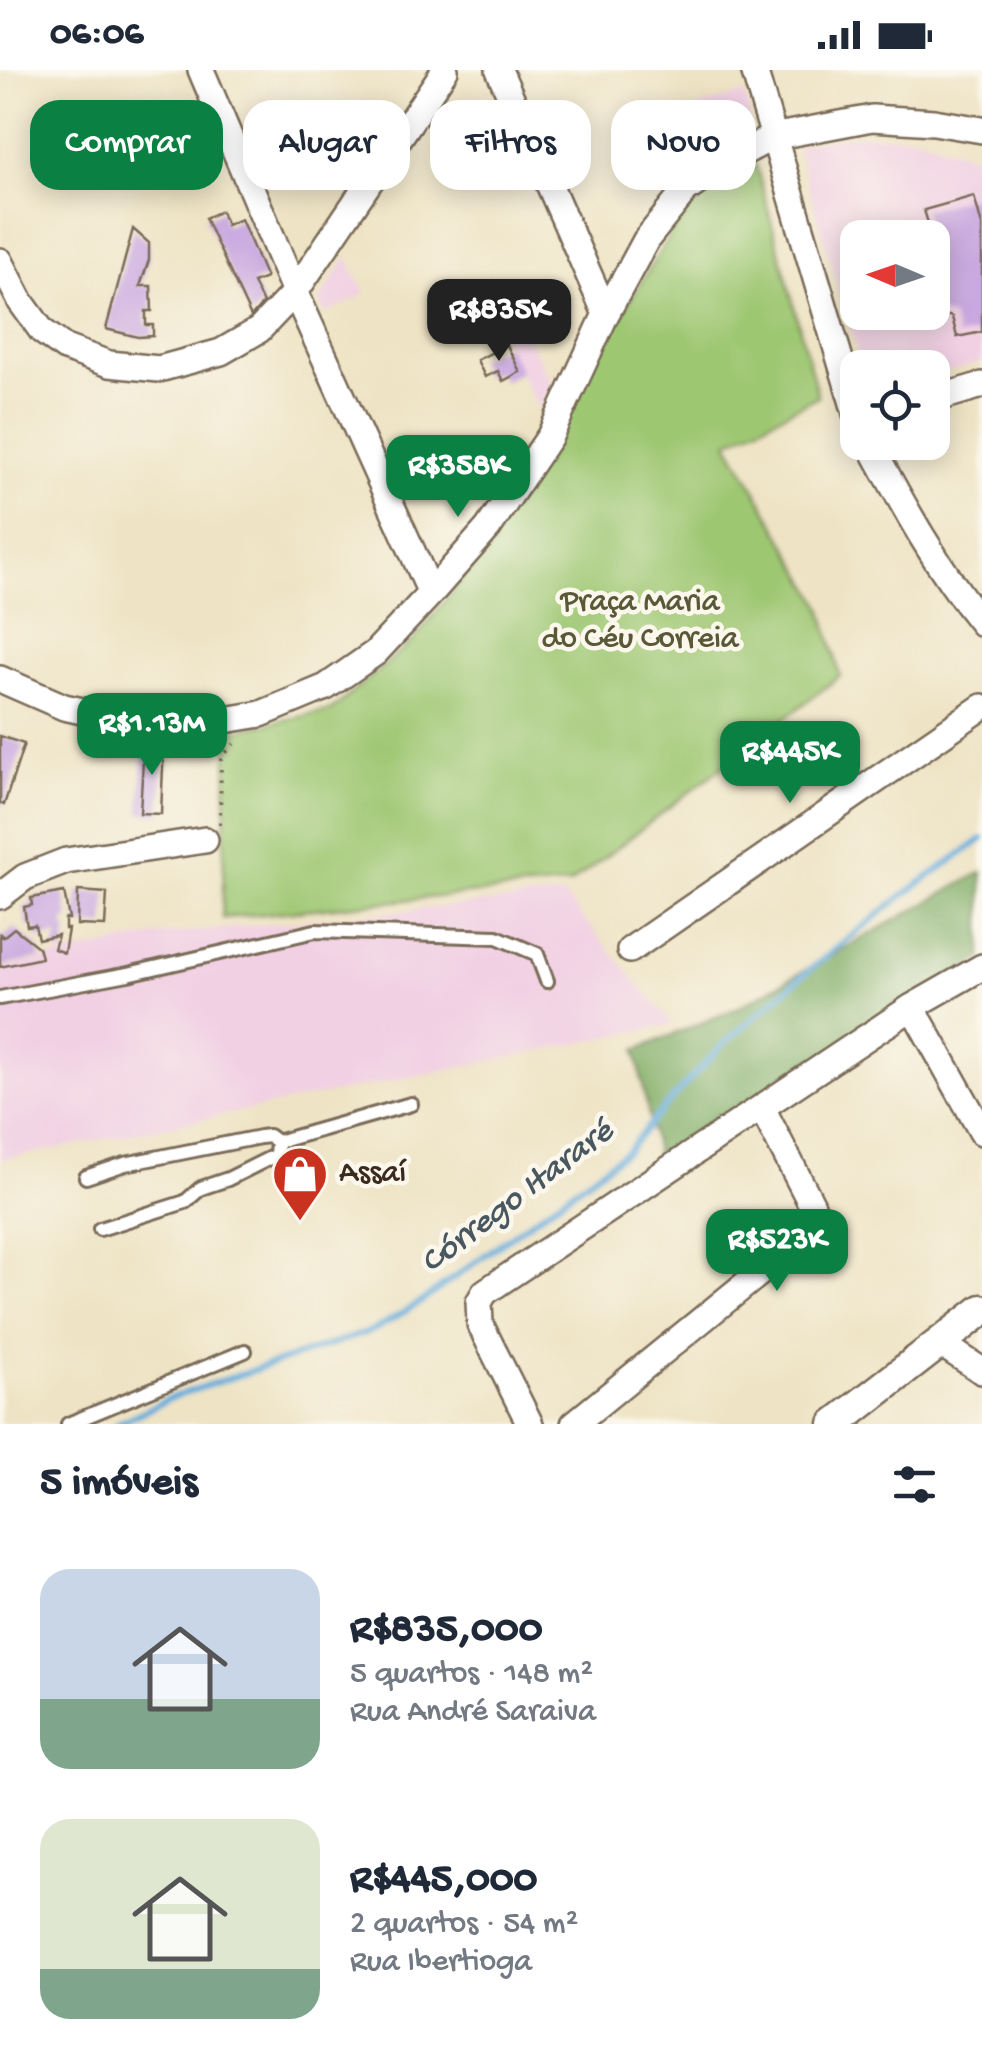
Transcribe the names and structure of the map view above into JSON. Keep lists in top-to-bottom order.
{
  "water": ["Córrego Itararé"],
  "parks": ["Praça Maria do Céu Correia"],
  "places": {
    "shop": ["Assaí"]
  },
  "north": "left",
  "page": {
    "status": "06:06",
    "chip": [
      "Comprar",
      "Alugar",
      "Filtros",
      "Novo"
    ],
    "price": [
      "R$835K",
      "R$358K",
      "R$1.13M",
      "R$445K",
      "R$523K"
    ],
    "heading": "5 imóveis",
    "list": [
      {
        "name": "R$835,000",
        "note": "5 quartos · 148 m² · Rua André Saraiva"
      },
      {
        "name": "R$445,000",
        "note": "2 quartos · 54 m² · Rua Ibertioga"
      }
    ]
  }
}
